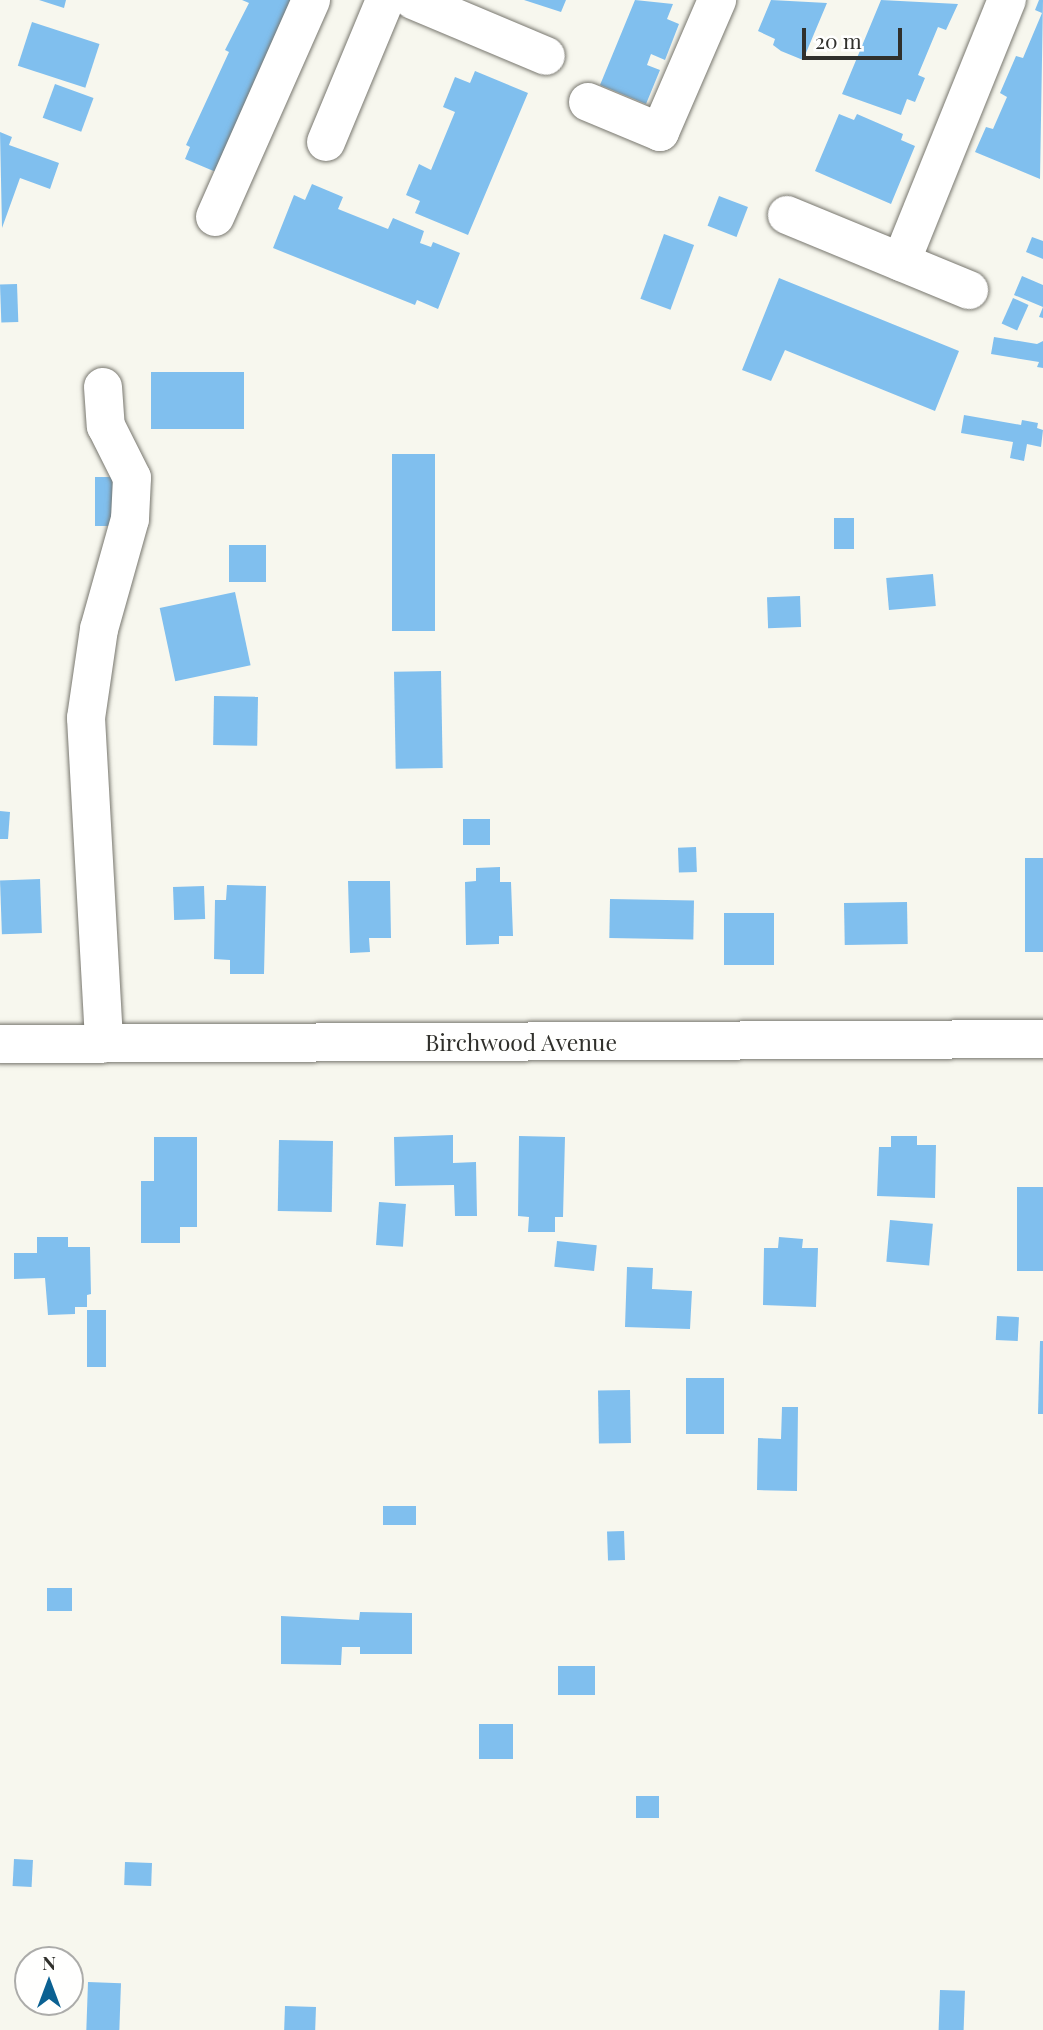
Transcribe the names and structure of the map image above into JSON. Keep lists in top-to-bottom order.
{
  "streets": {
    "street": ["Birchwood Avenue"]
  },
  "scale_bar": "20 m",
  "north": "top"
}
